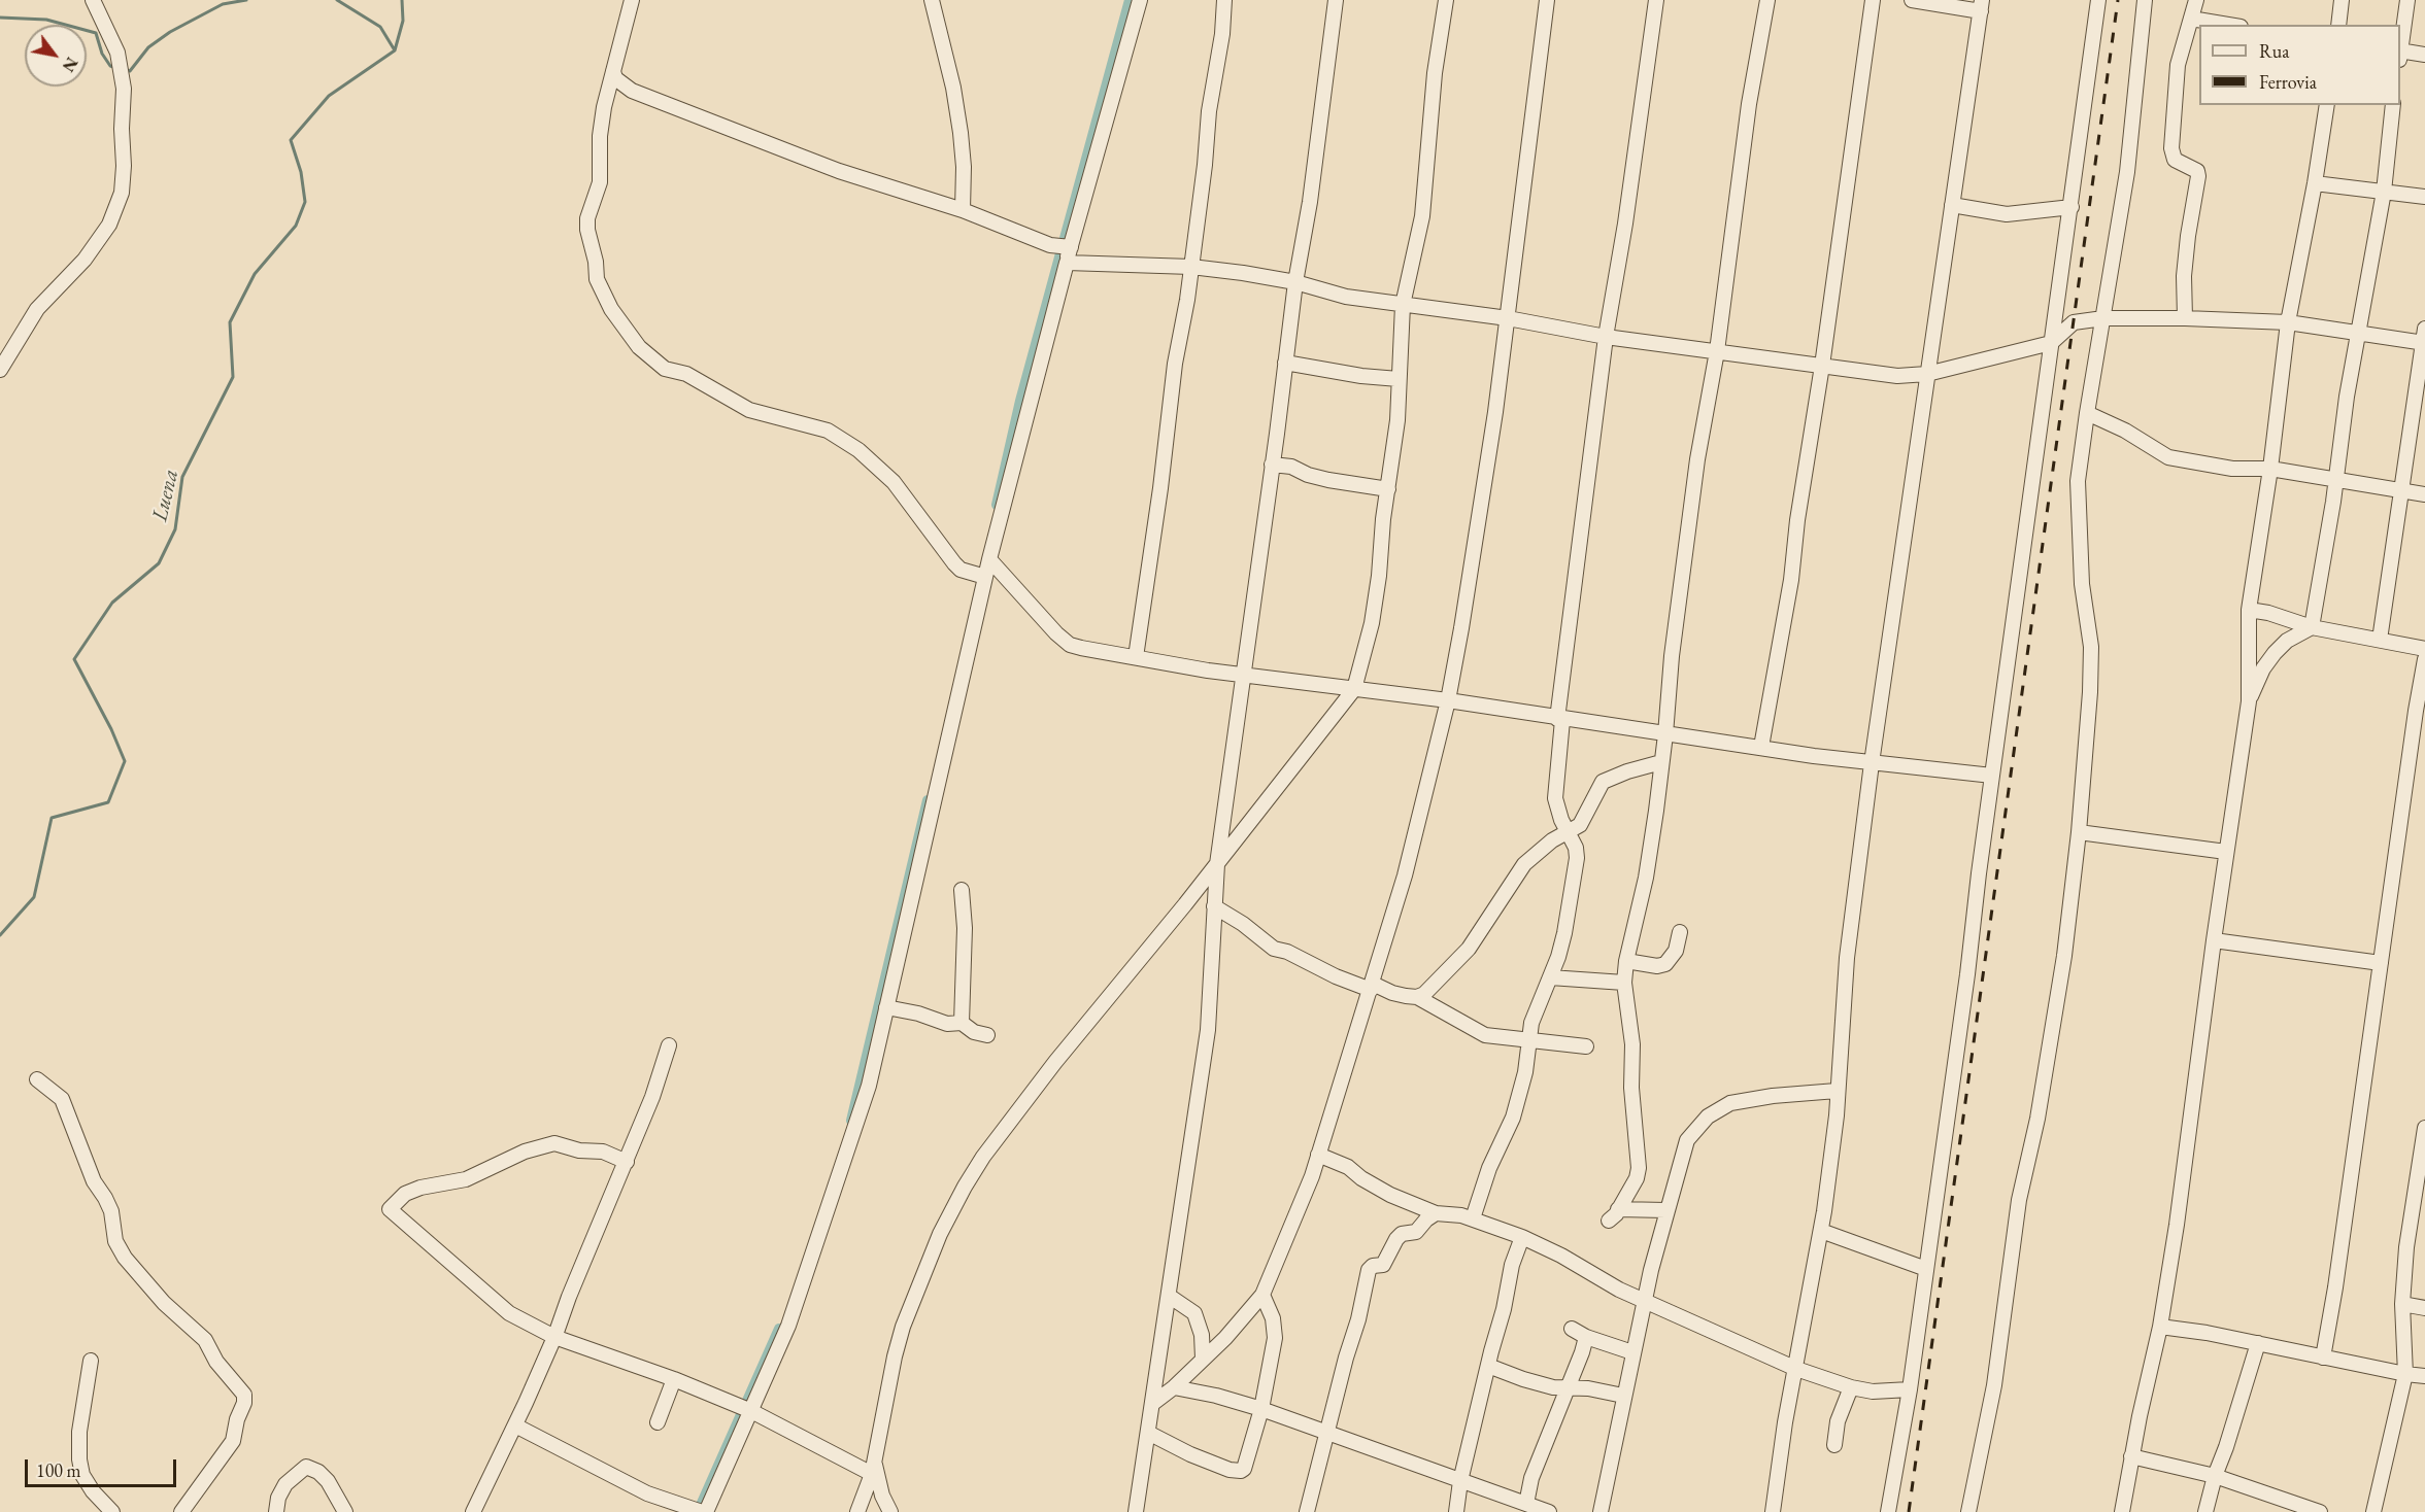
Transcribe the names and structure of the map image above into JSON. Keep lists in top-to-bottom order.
{
  "water": ["Luena"],
  "legend": ["Rua", "Ferrovia"],
  "scale_bar": "100 m",
  "north": "bottom right"
}
